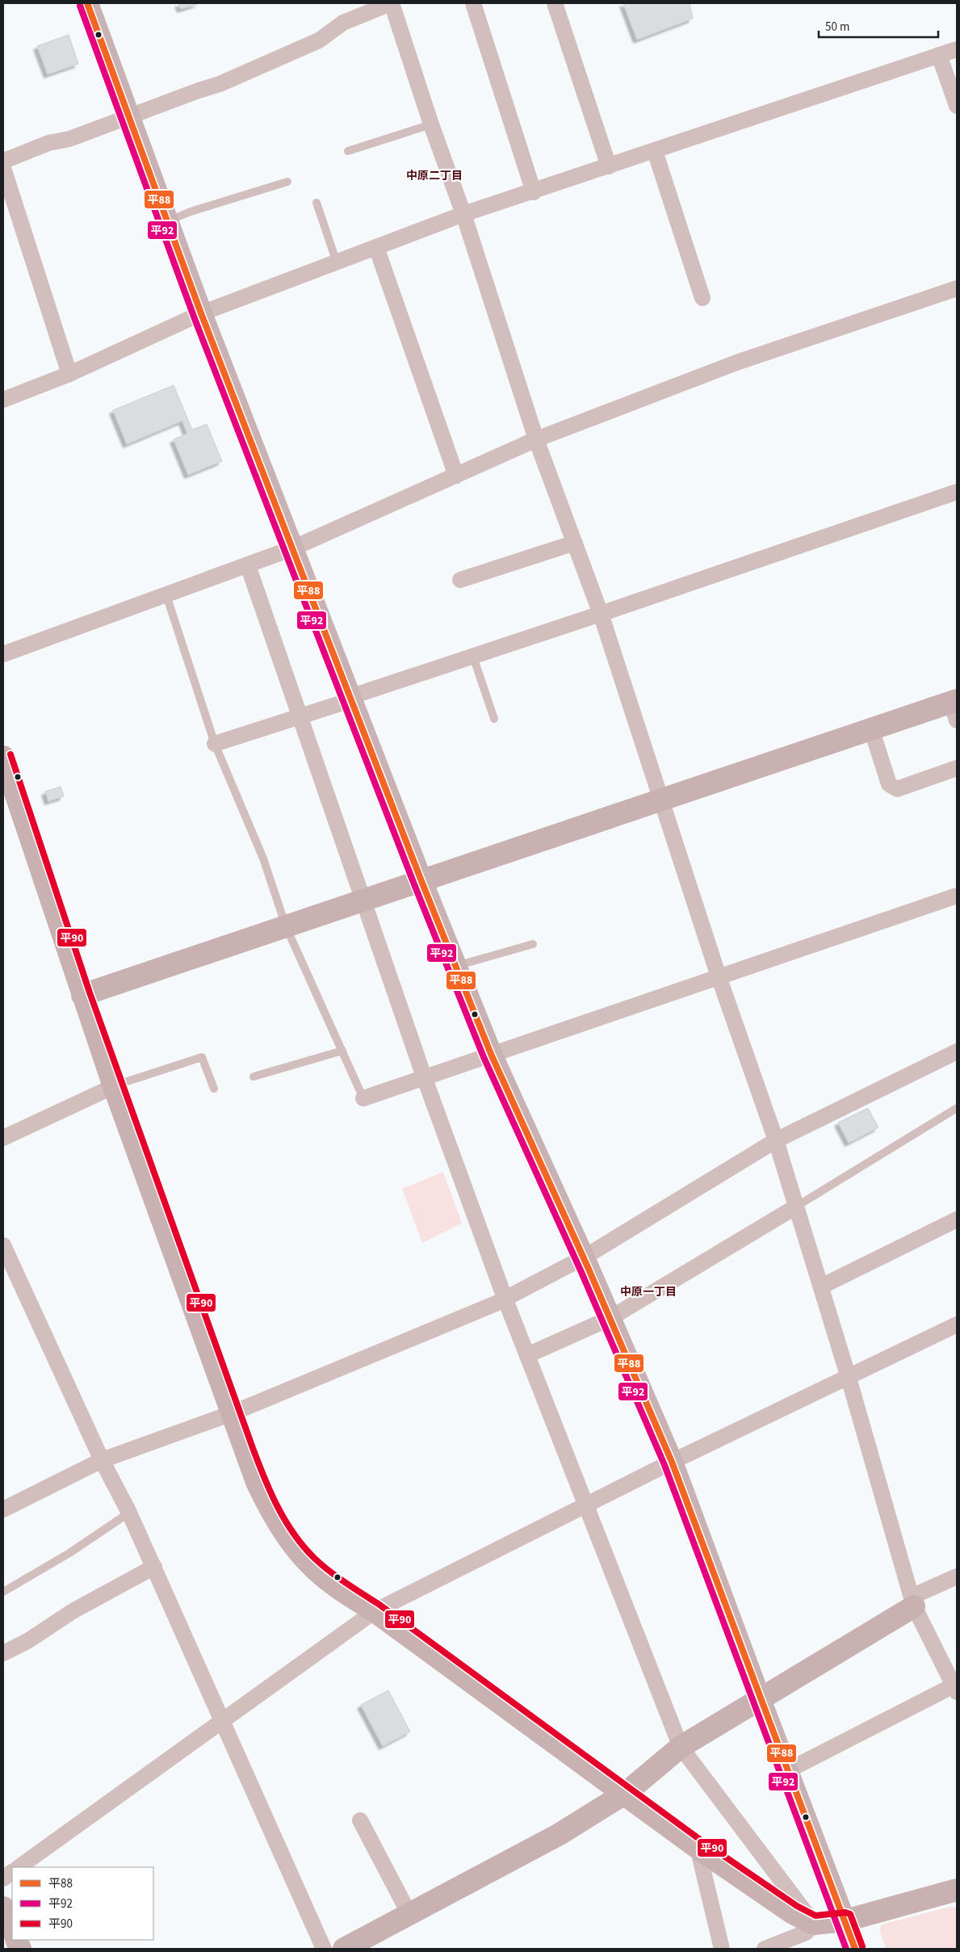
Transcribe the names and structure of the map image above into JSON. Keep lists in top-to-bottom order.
{
  "districts": ["中原二丁目", "中原一丁目"],
  "lines": ["transit line 平88", "transit line 平92", "transit line 平90"],
  "legend": ["平88", "平92", "平90"],
  "scale_bar": "50 m"
}
